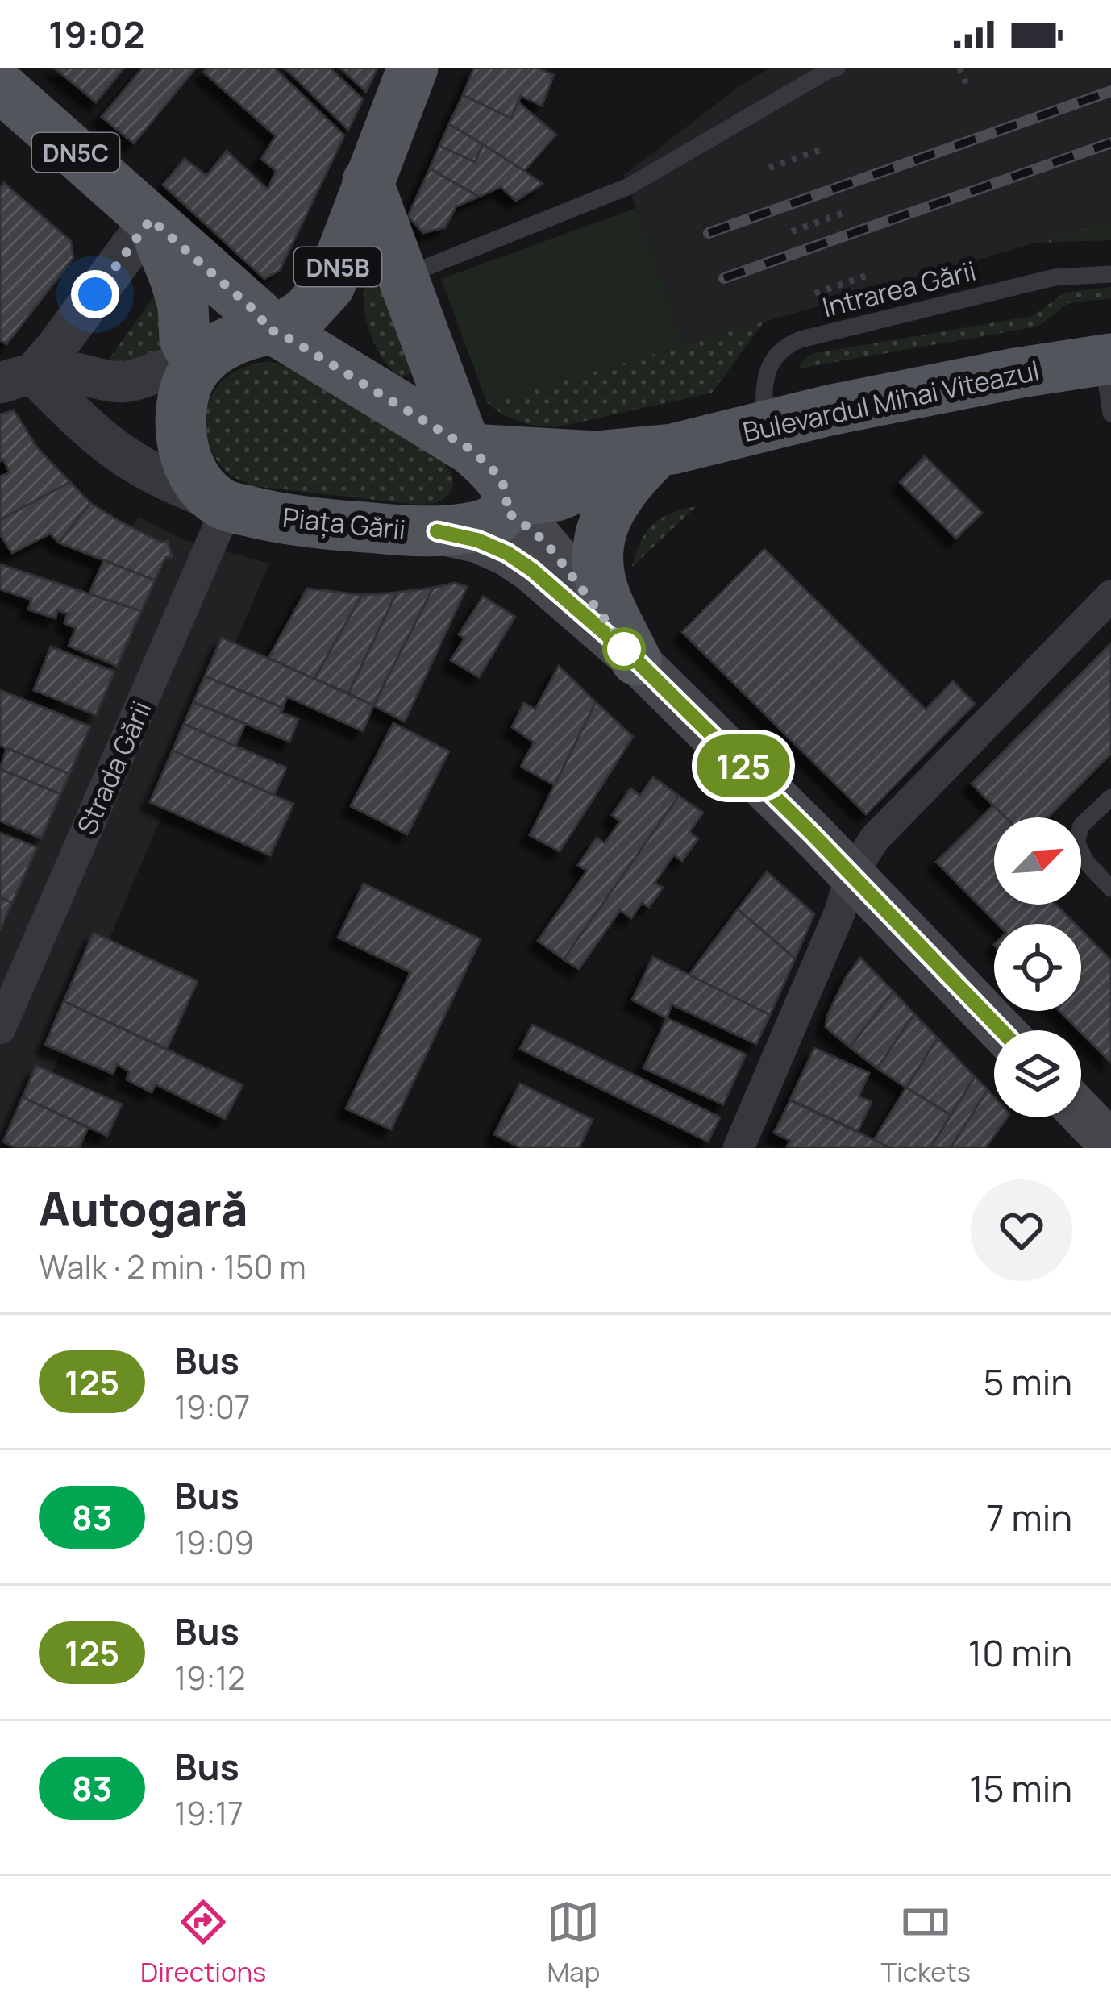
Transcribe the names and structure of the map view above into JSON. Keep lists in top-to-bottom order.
{
  "streets": {
    "main road": [
      "DN5C",
      "DN5B",
      "Bulevardul Mihai Viteazul",
      "Piața Gării"
    ],
    "street": ["Strada Gării"],
    "lane": ["Intrarea Gării"]
  },
  "crossings": [
    ["DN5C", "DN5B"],
    ["Intrarea Gării", "Bulevardul Mihai Viteazul"],
    ["Bulevardul Mihai Viteazul", "Piața Gării"],
    ["Piața Gării", "Strada Gării"]
  ],
  "lines": ["bus line 125"],
  "north": "top right",
  "page": {
    "status": "19:02",
    "on_map": "125",
    "heading": ["Autogară", "Walk · 2 min · 150 m"],
    "list": [
      {
        "mark": "125",
        "name": "Bus",
        "note": "19:07",
        "value": "5 min"
      },
      {
        "mark": "83",
        "name": "Bus",
        "note": "19:09",
        "value": "7 min"
      },
      {
        "mark": "125",
        "name": "Bus",
        "note": "19:12",
        "value": "10 min"
      },
      {
        "mark": "83",
        "name": "Bus",
        "note": "19:17",
        "value": "15 min"
      }
    ],
    "tabs": ["Directions", "Map", "Tickets"]
  }
}
